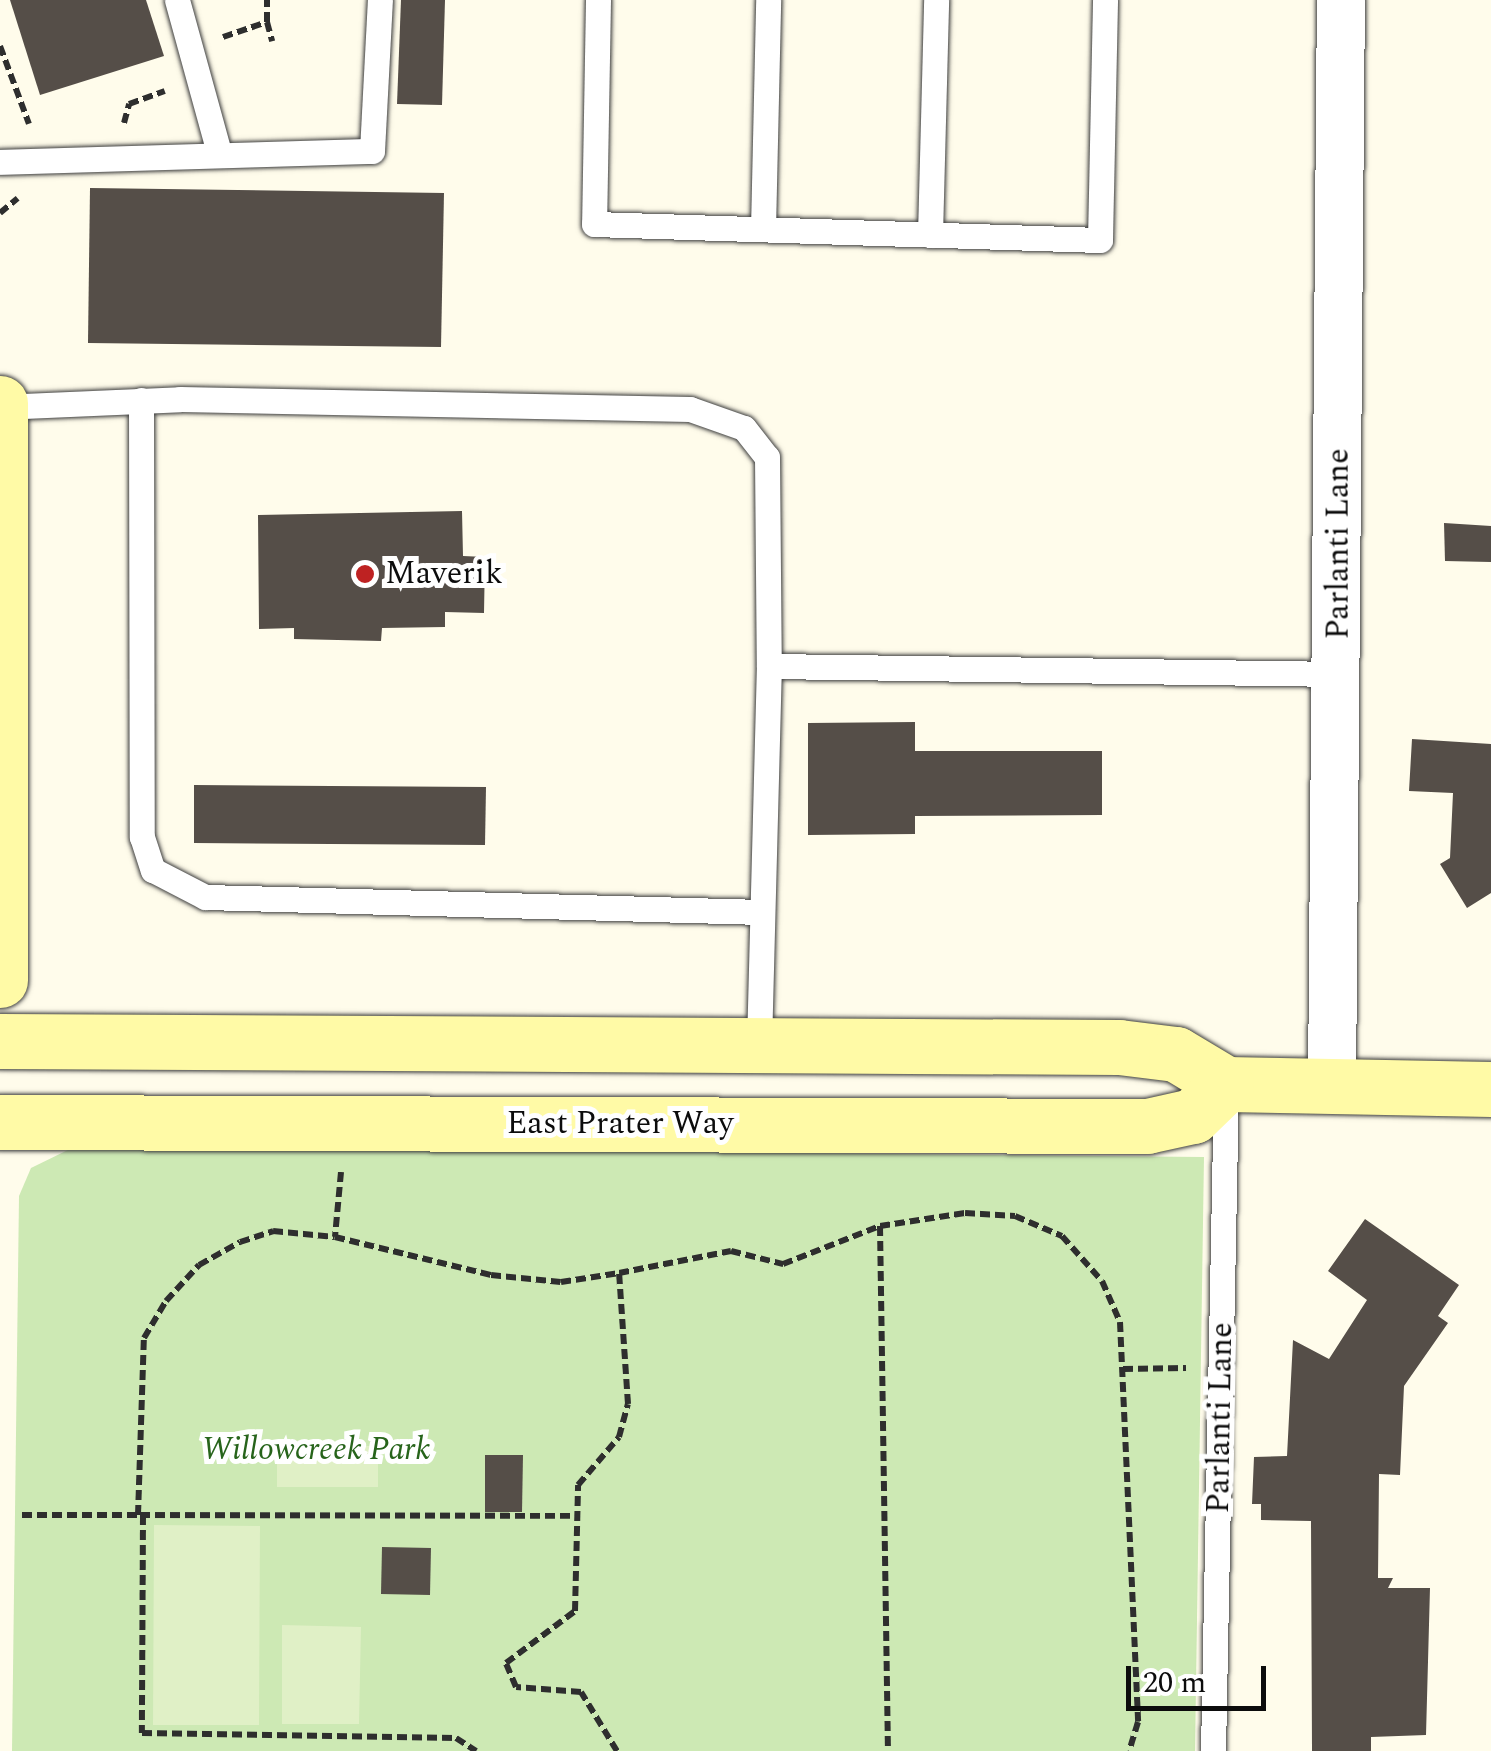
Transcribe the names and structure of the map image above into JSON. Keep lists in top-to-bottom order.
{
  "streets": {
    "main road": ["East Prater Way"],
    "street": ["Parlanti Lane"]
  },
  "crossings": [
    ["Parlanti Lane", "East Prater Way"]
  ],
  "parks": ["Willowcreek Park"],
  "places": ["Maverik"],
  "scale_bar": "20 m"
}
